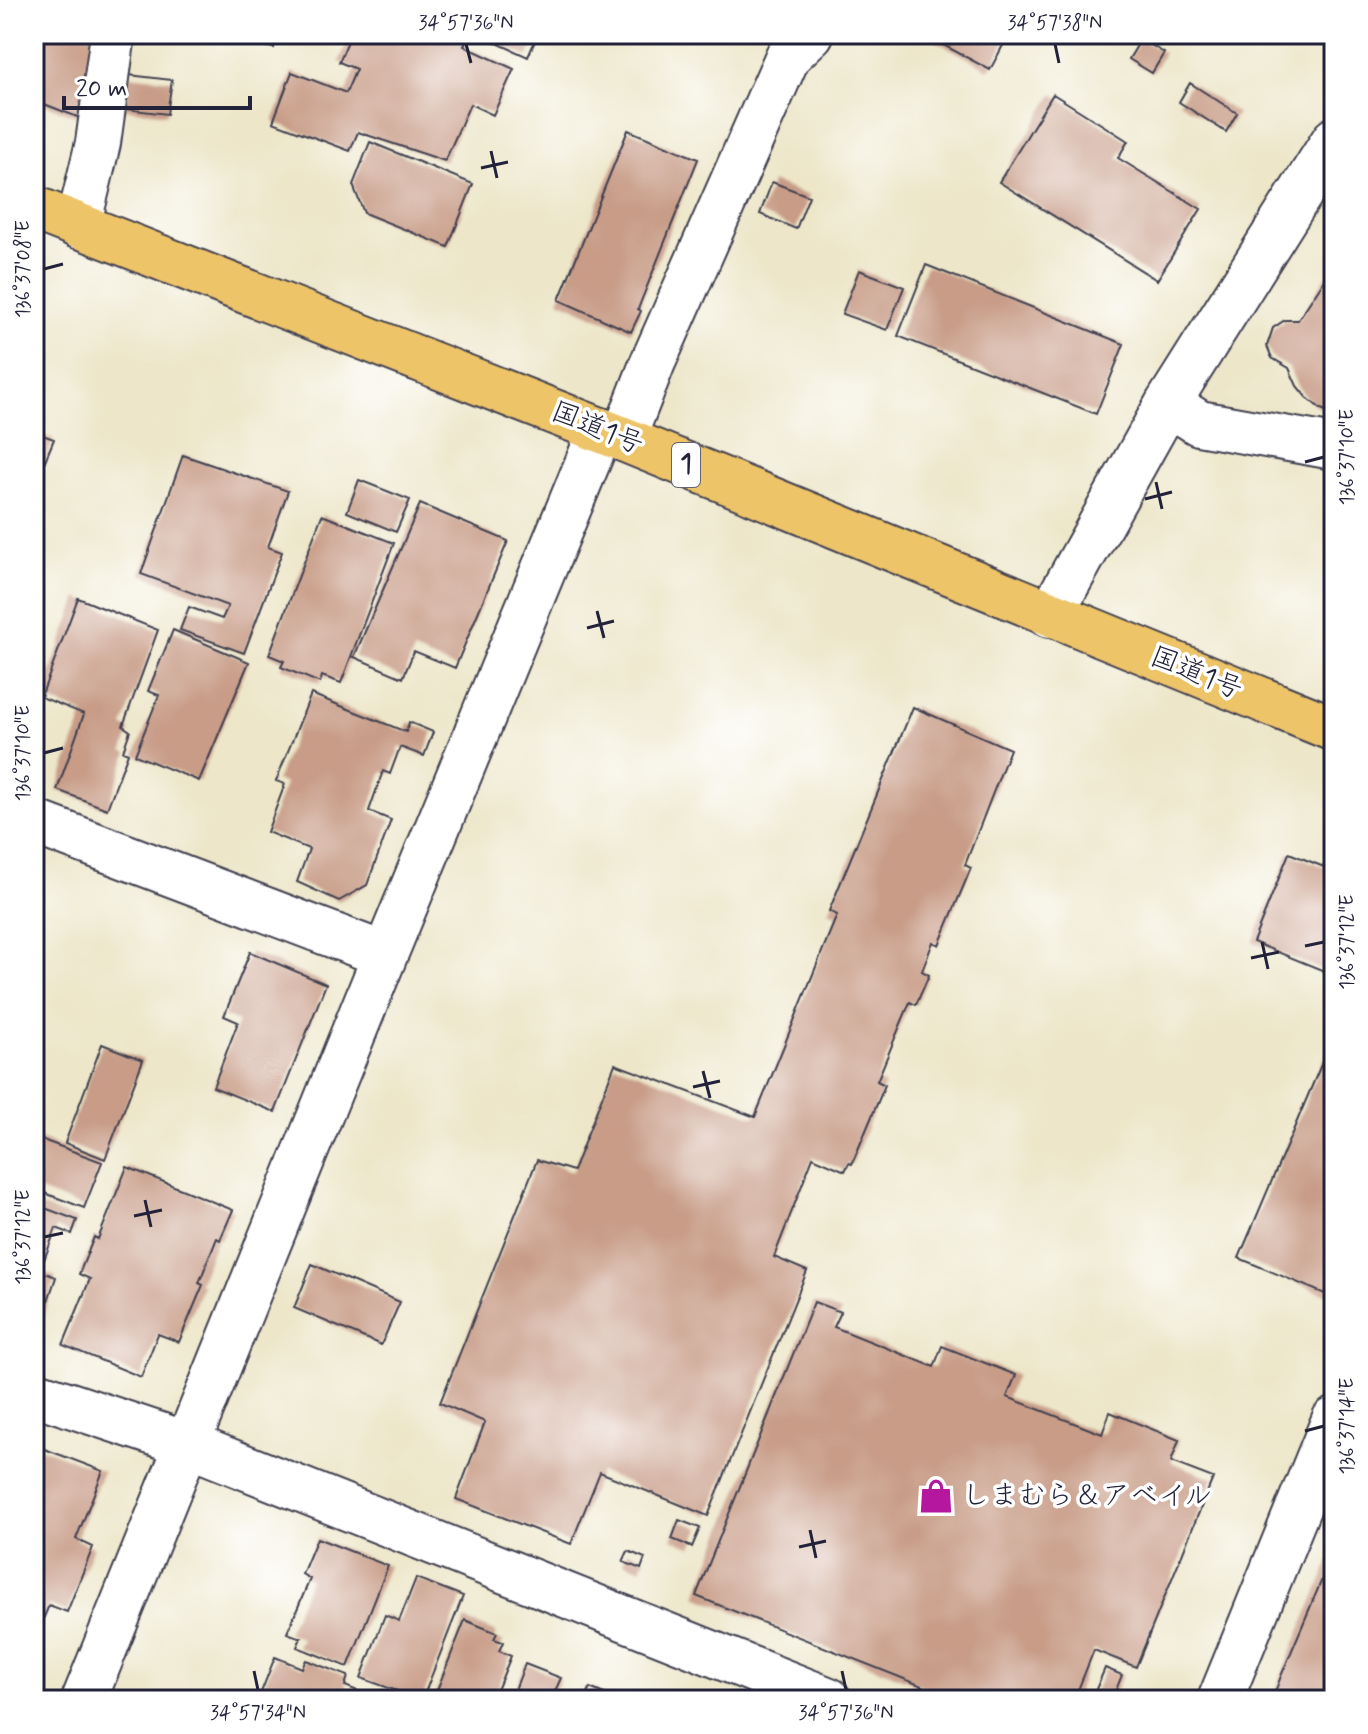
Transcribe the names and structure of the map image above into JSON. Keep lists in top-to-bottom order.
{
  "streets": {
    "highway": ["国道1号", "1"]
  },
  "places": {
    "shop": ["しまむら＆アベイル"]
  },
  "scale_bar": "20 m",
  "coordinates": [
    "34°57'36\"N",
    "34°57'38\"N",
    "136°37'08\"E",
    "136°37'10\"E",
    "136°37'12\"E",
    "136°37'14\"E",
    "34°57'34\"N"
  ]
}
